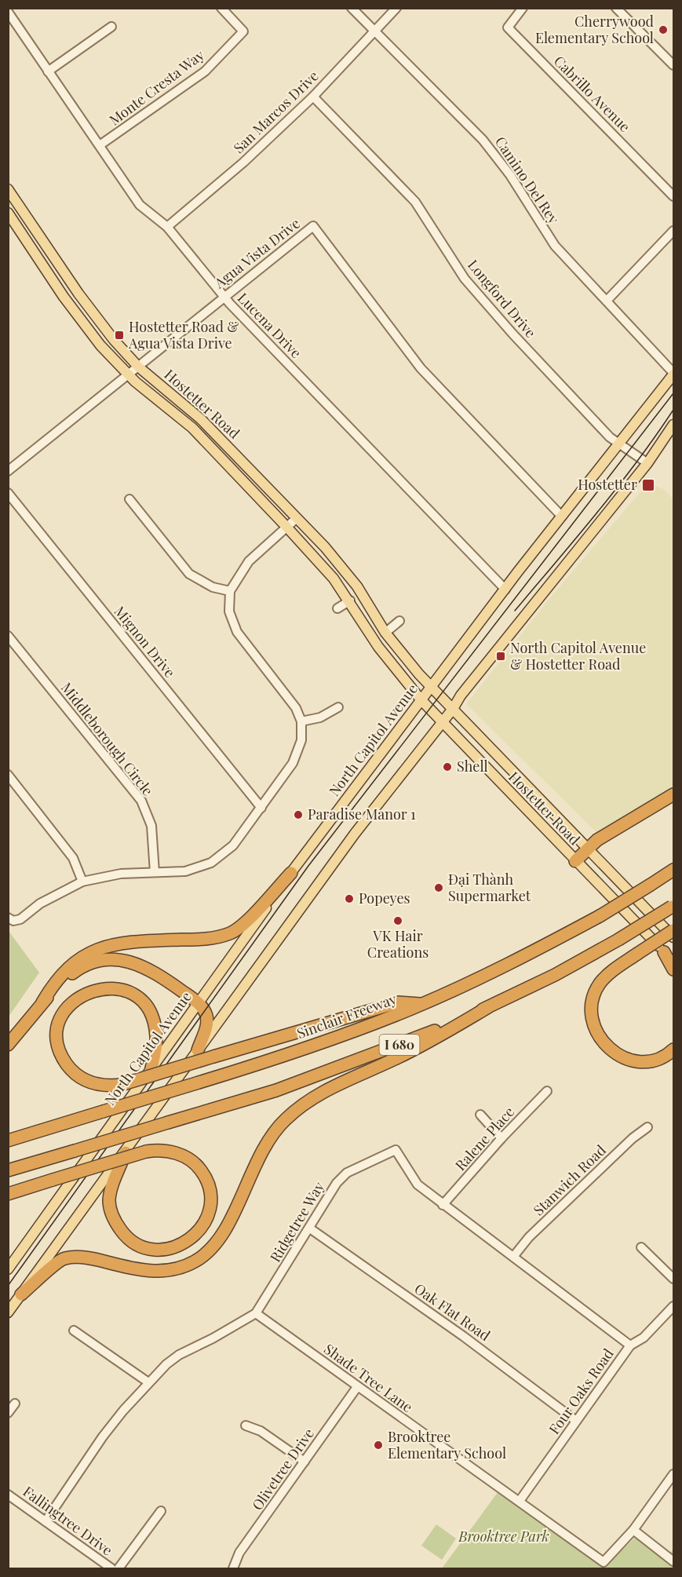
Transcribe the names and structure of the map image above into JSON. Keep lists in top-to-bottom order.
{
  "streets": {
    "highway": ["Sinclair Freeway", "I 680"],
    "main road": ["Hostetter Road", "North Capitol Avenue"],
    "street": [
      "Monte Cresta Way",
      "Cabrillo Avenue",
      "San Marcos Drive",
      "Camino Del Rey",
      "Agua Vista Drive",
      "Longford Drive",
      "Lucena Drive",
      "Mignon Drive",
      "Middleborough Circle",
      "Ralene Place",
      "Stanwich Road",
      "Ridgetree Way",
      "Oak Flat Road",
      "Shade Tree Lane",
      "Four Oaks Road",
      "Olivetree Drive",
      "Fallingtree Drive"
    ]
  },
  "crossings": [
    ["Monte Cresta Way", "Lucena Drive"],
    ["San Marcos Drive", "Camino Del Rey"],
    ["San Marcos Drive", "Longford Drive"],
    ["San Marcos Drive", "Lucena Drive"],
    ["Camino Del Rey", "North Capitol Avenue"],
    ["Agua Vista Drive", "Lucena Drive"],
    ["Agua Vista Drive", "Hostetter Road"],
    ["Agua Vista Drive", "North Capitol Avenue"],
    ["Longford Drive", "North Capitol Avenue"],
    ["Lucena Drive", "North Capitol Avenue"],
    ["Hostetter Road", "North Capitol Avenue"],
    ["Ralene Place", "Ridgetree Way"],
    ["Stanwich Road", "Ridgetree Way"],
    ["Ridgetree Way", "Oak Flat Road"],
    ["Ridgetree Way", "Shade Tree Lane"],
    ["Ridgetree Way", "Four Oaks Road"],
    ["Ridgetree Way", "Fallingtree Drive"],
    ["Oak Flat Road", "Four Oaks Road"],
    ["Shade Tree Lane", "Four Oaks Road"],
    ["Shade Tree Lane", "Olivetree Drive"]
  ],
  "parks": ["Brooktree Park"],
  "places": {
    "other": [
      "Cherrywood Elementary School",
      "Shell",
      "Paradise Manor 1",
      "Đại Thành Supermarket",
      "Popeyes",
      "VK Hair Creations",
      "Brooktree Elementary School"
    ],
    "transit": ["Hostetter Road & Agua Vista Drive", "Hostetter", "North Capitol Avenue & Hostetter Road"]
  }
}
